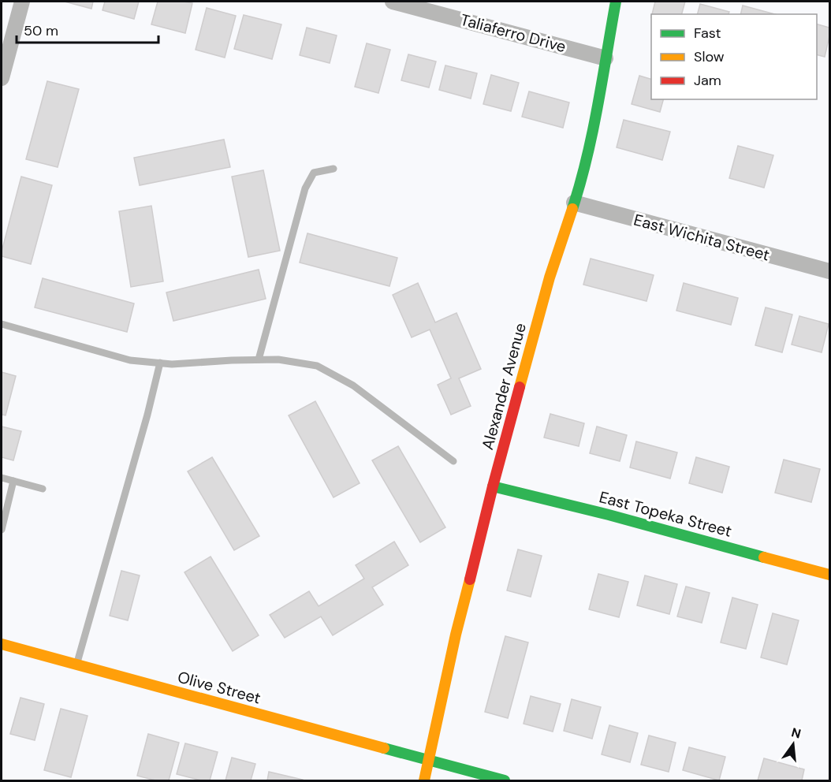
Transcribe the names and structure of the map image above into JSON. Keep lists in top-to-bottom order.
{
  "streets": {
    "street": [
      "Taliaferro Drive",
      "East Wichita Street",
      "Alexander Avenue",
      "East Topeka Street",
      "Olive Street"
    ]
  },
  "crossings": [
    ["Taliaferro Drive", "Alexander Avenue"],
    ["East Wichita Street", "Alexander Avenue"],
    ["Alexander Avenue", "East Topeka Street"],
    ["Alexander Avenue", "Olive Street"]
  ],
  "legend": ["Fast", "Slow", "Jam"],
  "scale_bar": "50 m",
  "north": "top"
}
